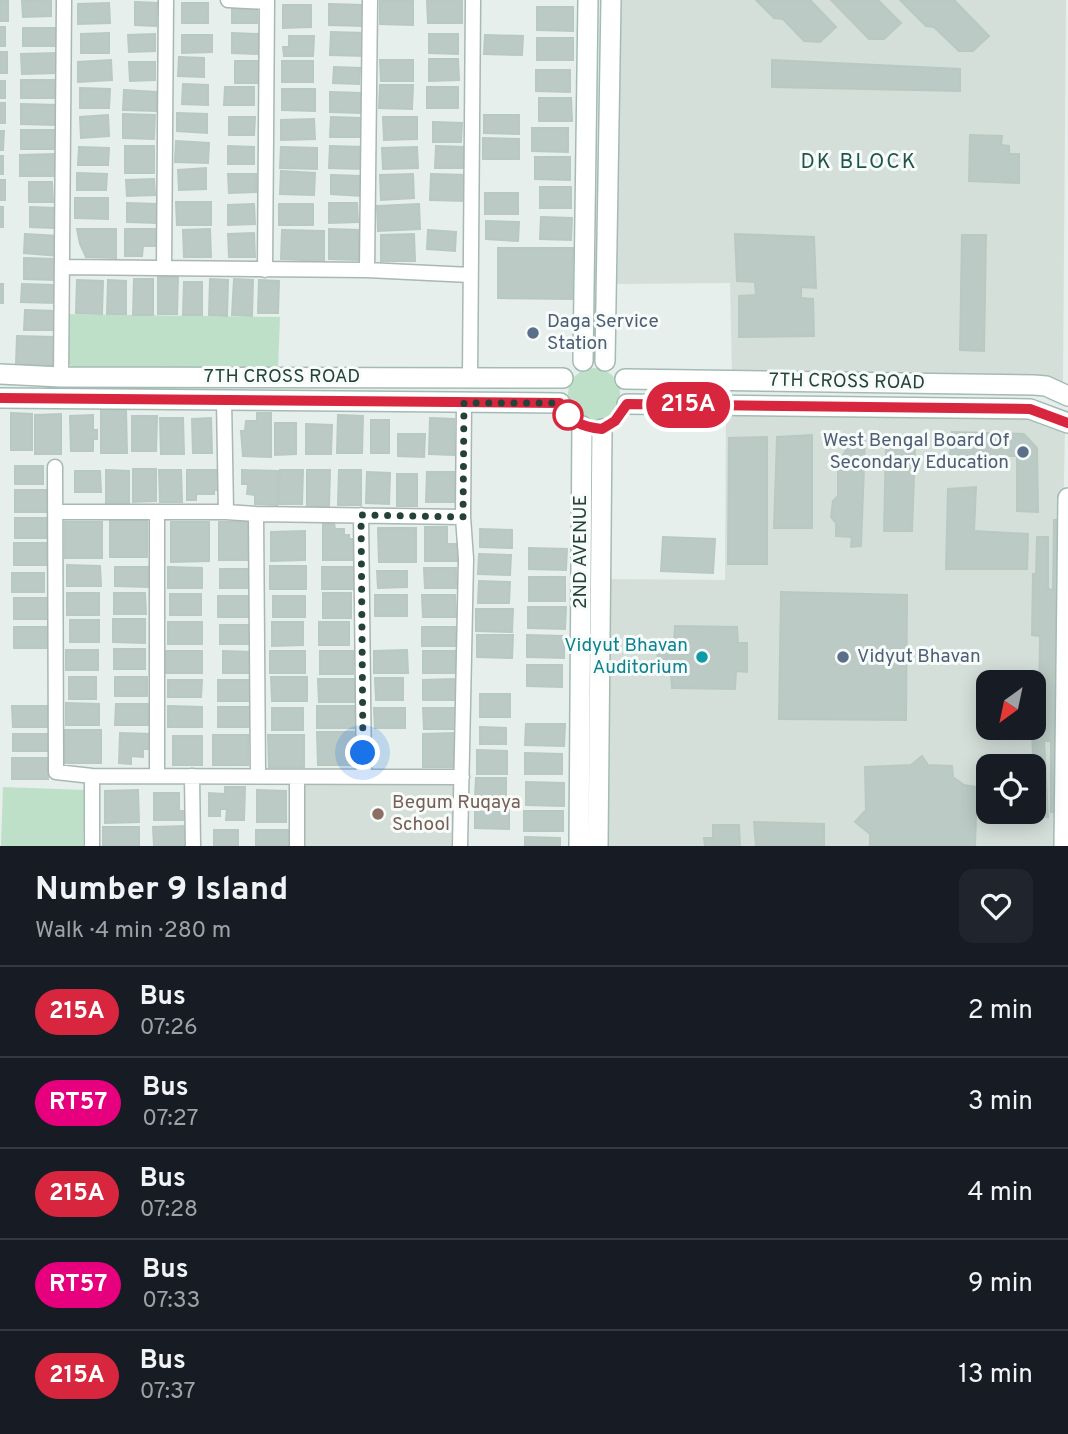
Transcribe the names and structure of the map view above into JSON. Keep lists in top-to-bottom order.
{
  "streets": {
    "street": ["7TH CROSS ROAD", "2ND AVENUE"]
  },
  "crossings": [
    ["7TH CROSS ROAD", "2ND AVENUE"]
  ],
  "districts": ["DK BLOCK"],
  "places": [
    "Daga Service Station",
    "West Bengal Board Of Secondary Education",
    "Vidyut Bhavan Auditorium",
    "Vidyut Bhavan",
    "Begum Ruqaya School"
  ],
  "lines": ["bus line 215A"],
  "north": "bottom left",
  "page": {
    "on_map": "215A",
    "heading": ["Number 9 Island", "Walk · 4 min · 280 m"],
    "list": [
      {
        "mark": "215A",
        "name": "Bus",
        "note": "07:26",
        "value": "2 min"
      },
      {
        "mark": "RT57",
        "name": "Bus",
        "note": "07:27",
        "value": "3 min"
      },
      {
        "mark": "215A",
        "name": "Bus",
        "note": "07:28",
        "value": "4 min"
      },
      {
        "mark": "RT57",
        "name": "Bus",
        "note": "07:33",
        "value": "9 min"
      },
      {
        "mark": "215A",
        "name": "Bus",
        "note": "07:37",
        "value": "13 min"
      }
    ]
  }
}
